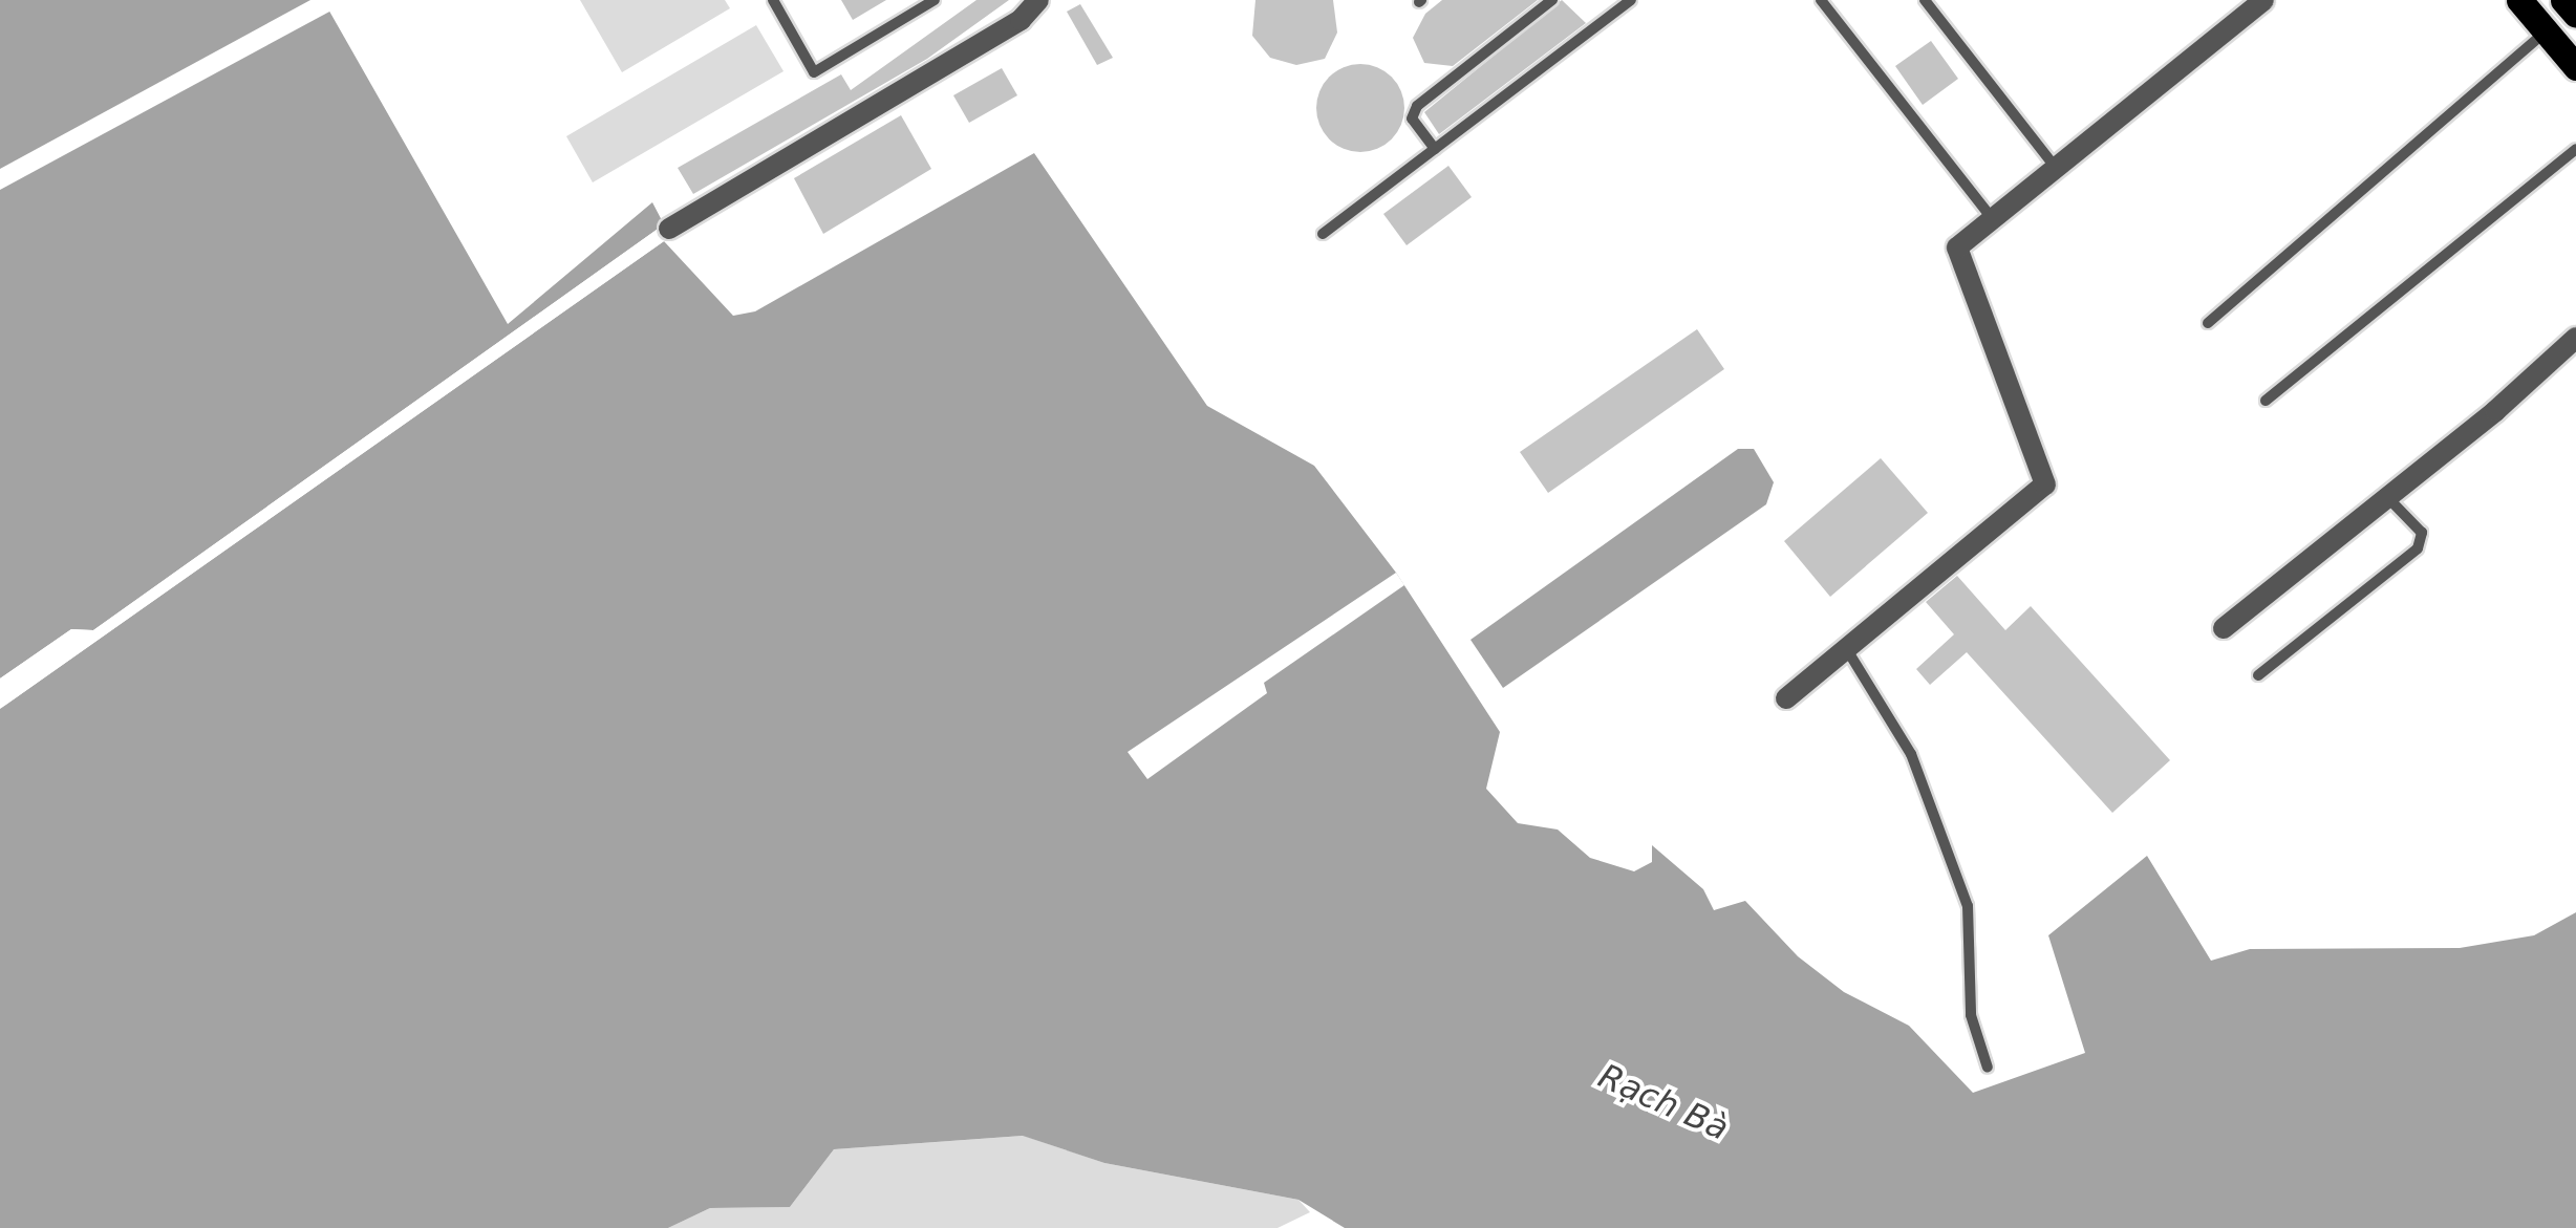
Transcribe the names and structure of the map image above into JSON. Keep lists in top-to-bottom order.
{
  "water": ["Rạch Bà"]
}
